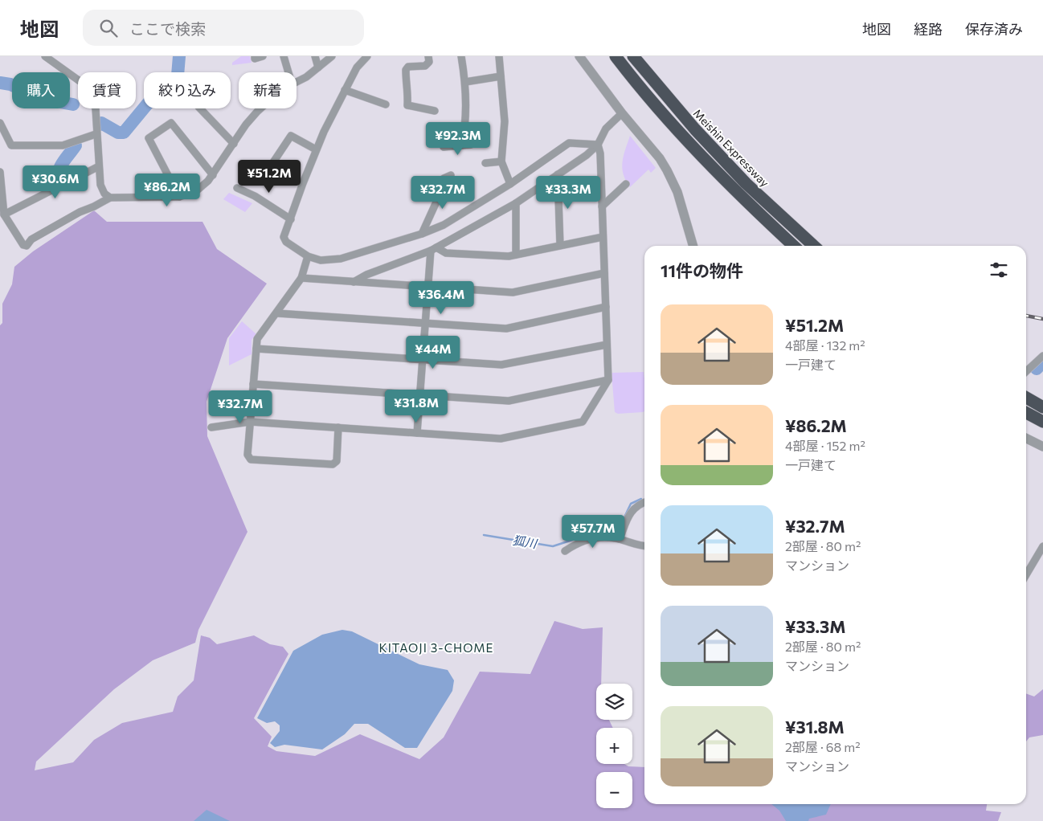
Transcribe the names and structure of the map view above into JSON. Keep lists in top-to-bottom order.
{
  "streets": {
    "highway": ["Meishin Expressway"]
  },
  "districts": ["KITAOJI 3-CHOME"],
  "water": ["狐川"],
  "page": {
    "header": "地図",
    "search": "ここで検索",
    "nav": ["地図", "経路", "保存済み"],
    "chip": [
      "購入",
      "賃貸",
      "絞り込み",
      "新着"
    ],
    "price": [
      "¥92.3M",
      "¥51.2M",
      "¥30.6M",
      "¥86.2M",
      "¥32.7M",
      "¥33.3M",
      "¥36.4M",
      "¥44M",
      "¥31.8M",
      "¥32.7M",
      "¥57.7M"
    ],
    "heading": "11件の物件",
    "list": [
      {
        "name": "¥51.2M",
        "note": "4部屋 · 132 m² · 一戸建て"
      },
      {
        "name": "¥86.2M",
        "note": "4部屋 · 152 m² · 一戸建て"
      },
      {
        "name": "¥32.7M",
        "note": "2部屋 · 80 m² · マンション"
      },
      {
        "name": "¥33.3M",
        "note": "2部屋 · 80 m² · マンション"
      },
      {
        "name": "¥31.8M",
        "note": "2部屋 · 68 m² · マンション"
      }
    ],
    "map_buttons": ["+", "−"]
  }
}
